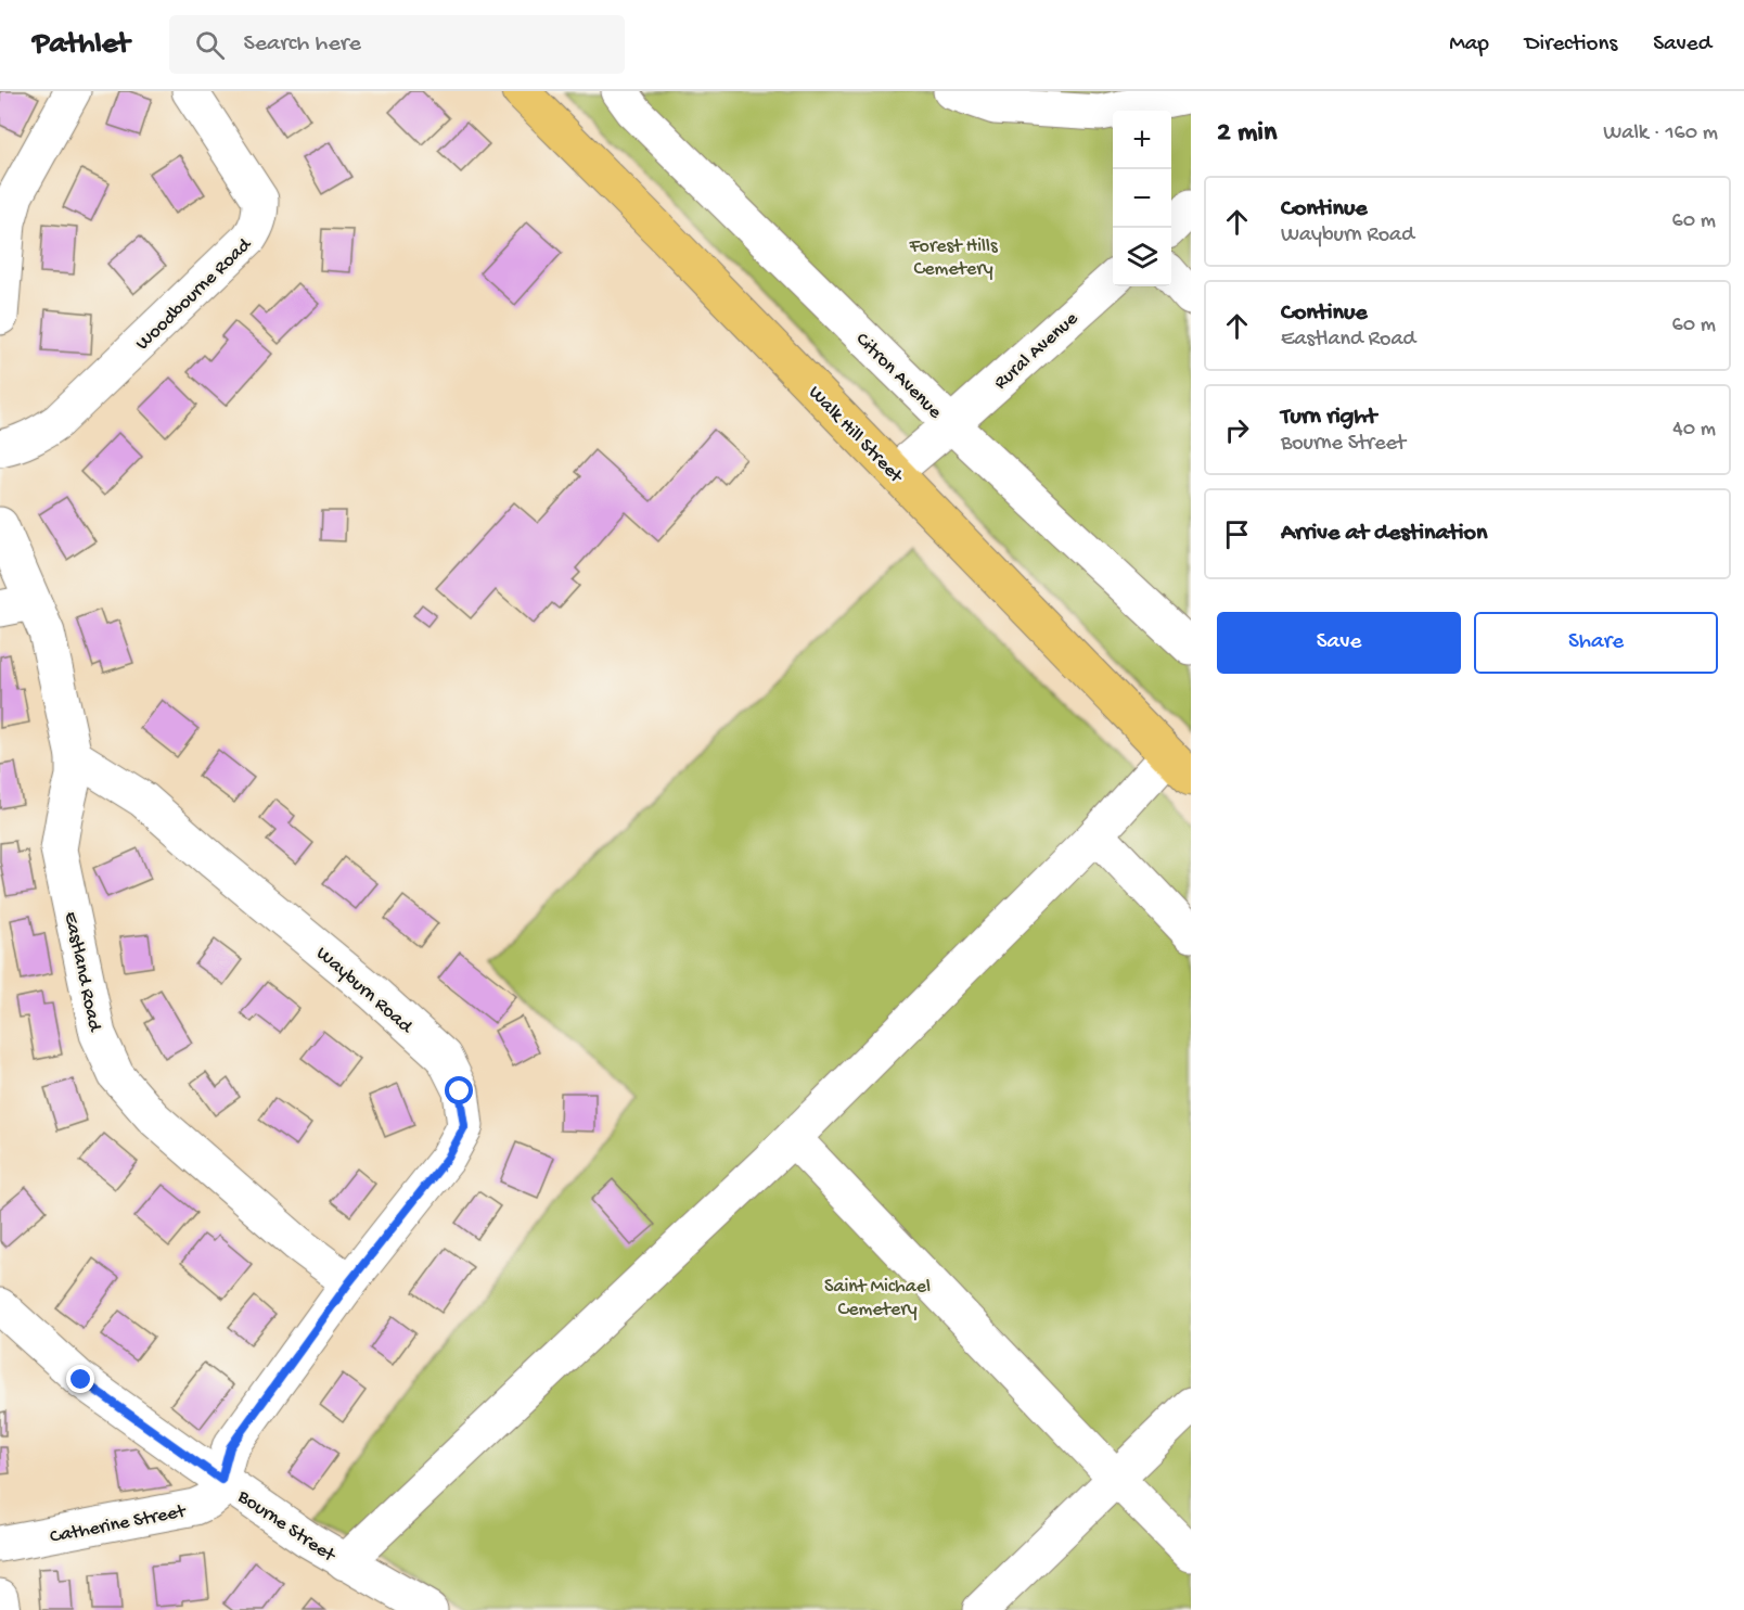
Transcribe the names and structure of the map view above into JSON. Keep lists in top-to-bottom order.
{
  "streets": {
    "main road": ["Walk Hill Street"],
    "street": [
      "Woodbourne Road",
      "Rural Avenue",
      "Citron Avenue",
      "Eastland Road",
      "Wayburn Road",
      "Catherine Street",
      "Bourne Street"
    ]
  },
  "crossings": [
    ["Rural Avenue", "Citron Avenue"],
    ["Rural Avenue", "Walk Hill Street"],
    ["Eastland Road", "Wayburn Road"],
    ["Catherine Street", "Bourne Street"]
  ],
  "parks": ["Forest Hills Cemetery", "Saint Michael Cemetery"],
  "page": {
    "header": "Pathlet",
    "search": "Search here",
    "nav": ["Map", "Directions", "Saved"],
    "heading": ["2 min", "Walk · 160 m"],
    "map_buttons": ["+", "−"],
    "list": [
      ["Continue", "Wayburn Road", "60 m"],
      ["Continue", "Eastland Road", "60 m"],
      ["Turn right", "Bourne Street", "40 m"],
      "Arrive at destination"
    ],
    "buttons": ["Save", "Share"]
  }
}
